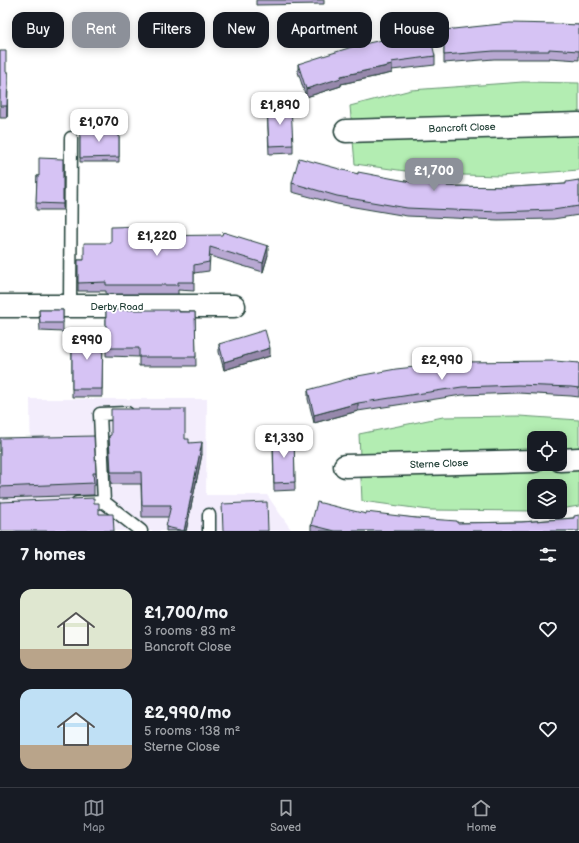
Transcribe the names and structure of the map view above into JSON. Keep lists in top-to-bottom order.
{
  "streets": {
    "street": ["Bancroft Close", "Derby Road", "Sterne Close"]
  },
  "page": {
    "chip": [
      "Buy",
      "Rent",
      "Filters",
      "New",
      "Apartment",
      "House"
    ],
    "price": [
      "£1,890",
      "£1,070",
      "£1,700",
      "£1,220",
      "£990",
      "£2,990",
      "£1,330"
    ],
    "heading": "7 homes",
    "list": [
      {
        "name": "£1,700/mo",
        "note": "3 rooms · 83 m² · Bancroft Close"
      },
      {
        "name": "£2,990/mo",
        "note": "5 rooms · 138 m² · Sterne Close"
      }
    ],
    "tabs": ["Map", "Saved", "Home"]
  }
}
